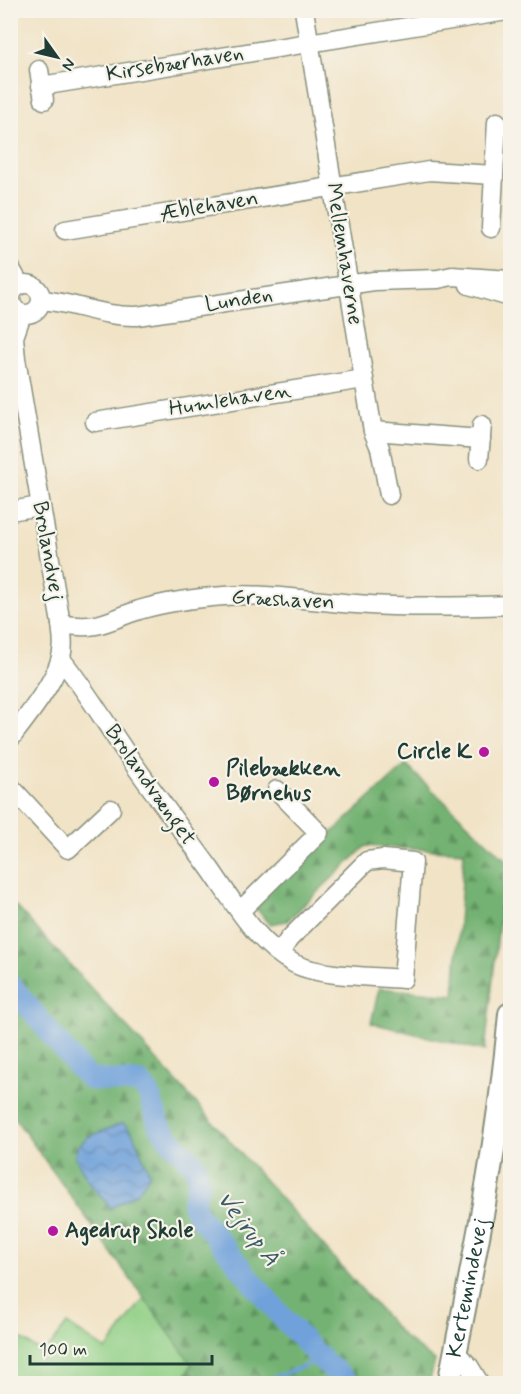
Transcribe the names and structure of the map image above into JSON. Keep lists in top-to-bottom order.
{
  "streets": {
    "main road": ["Kertemindevej"],
    "street": [
      "Kirsebærhaven",
      "Æblehaven",
      "Mellemhaverne",
      "Lunden",
      "Humlehaven",
      "Brolandvej",
      "Græshaven",
      "Brolandvænget"
    ]
  },
  "crossings": [
    ["Kirsebærhaven", "Mellemhaverne"],
    ["Æblehaven", "Mellemhaverne"],
    ["Mellemhaverne", "Lunden"],
    ["Mellemhaverne", "Humlehaven"],
    ["Lunden", "Brolandvej"],
    ["Brolandvej", "Græshaven"],
    ["Brolandvej", "Brolandvænget"]
  ],
  "water": ["Vejrup Å"],
  "places": ["Circle K", "Pilebækken Børnehus", "Agedrup Skole"],
  "scale_bar": "100 m",
  "north": "bottom right"
}
